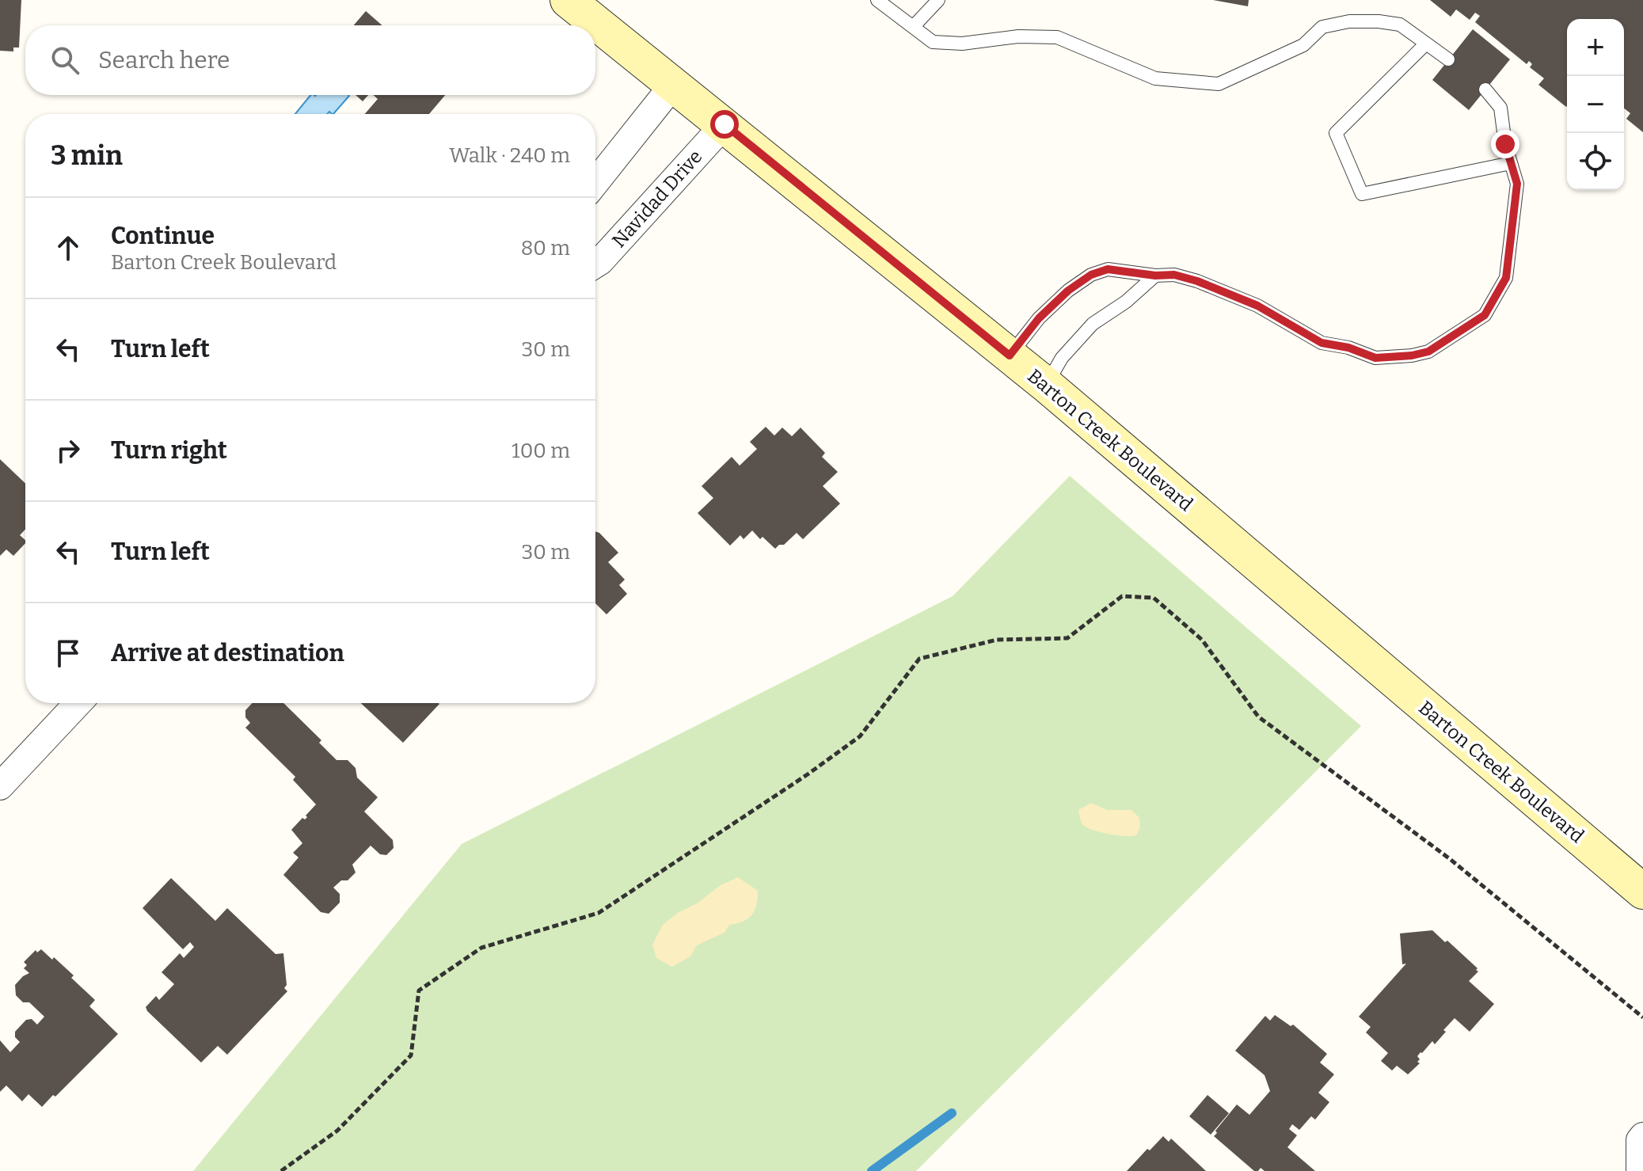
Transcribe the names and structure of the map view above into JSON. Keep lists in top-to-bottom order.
{
  "streets": {
    "street": ["Navidad Drive", "Barton Creek Boulevard"]
  },
  "crossings": [
    ["Navidad Drive", "Barton Creek Boulevard"]
  ],
  "page": {
    "map_buttons": ["+", "−"],
    "search": "Search here",
    "heading": ["3 min", "Walk · 240 m"],
    "list": [
      ["Continue", "Barton Creek Boulevard", "80 m"],
      ["Turn left", "30 m"],
      ["Turn right", "100 m"],
      ["Turn left", "30 m"],
      "Arrive at destination"
    ]
  }
}
